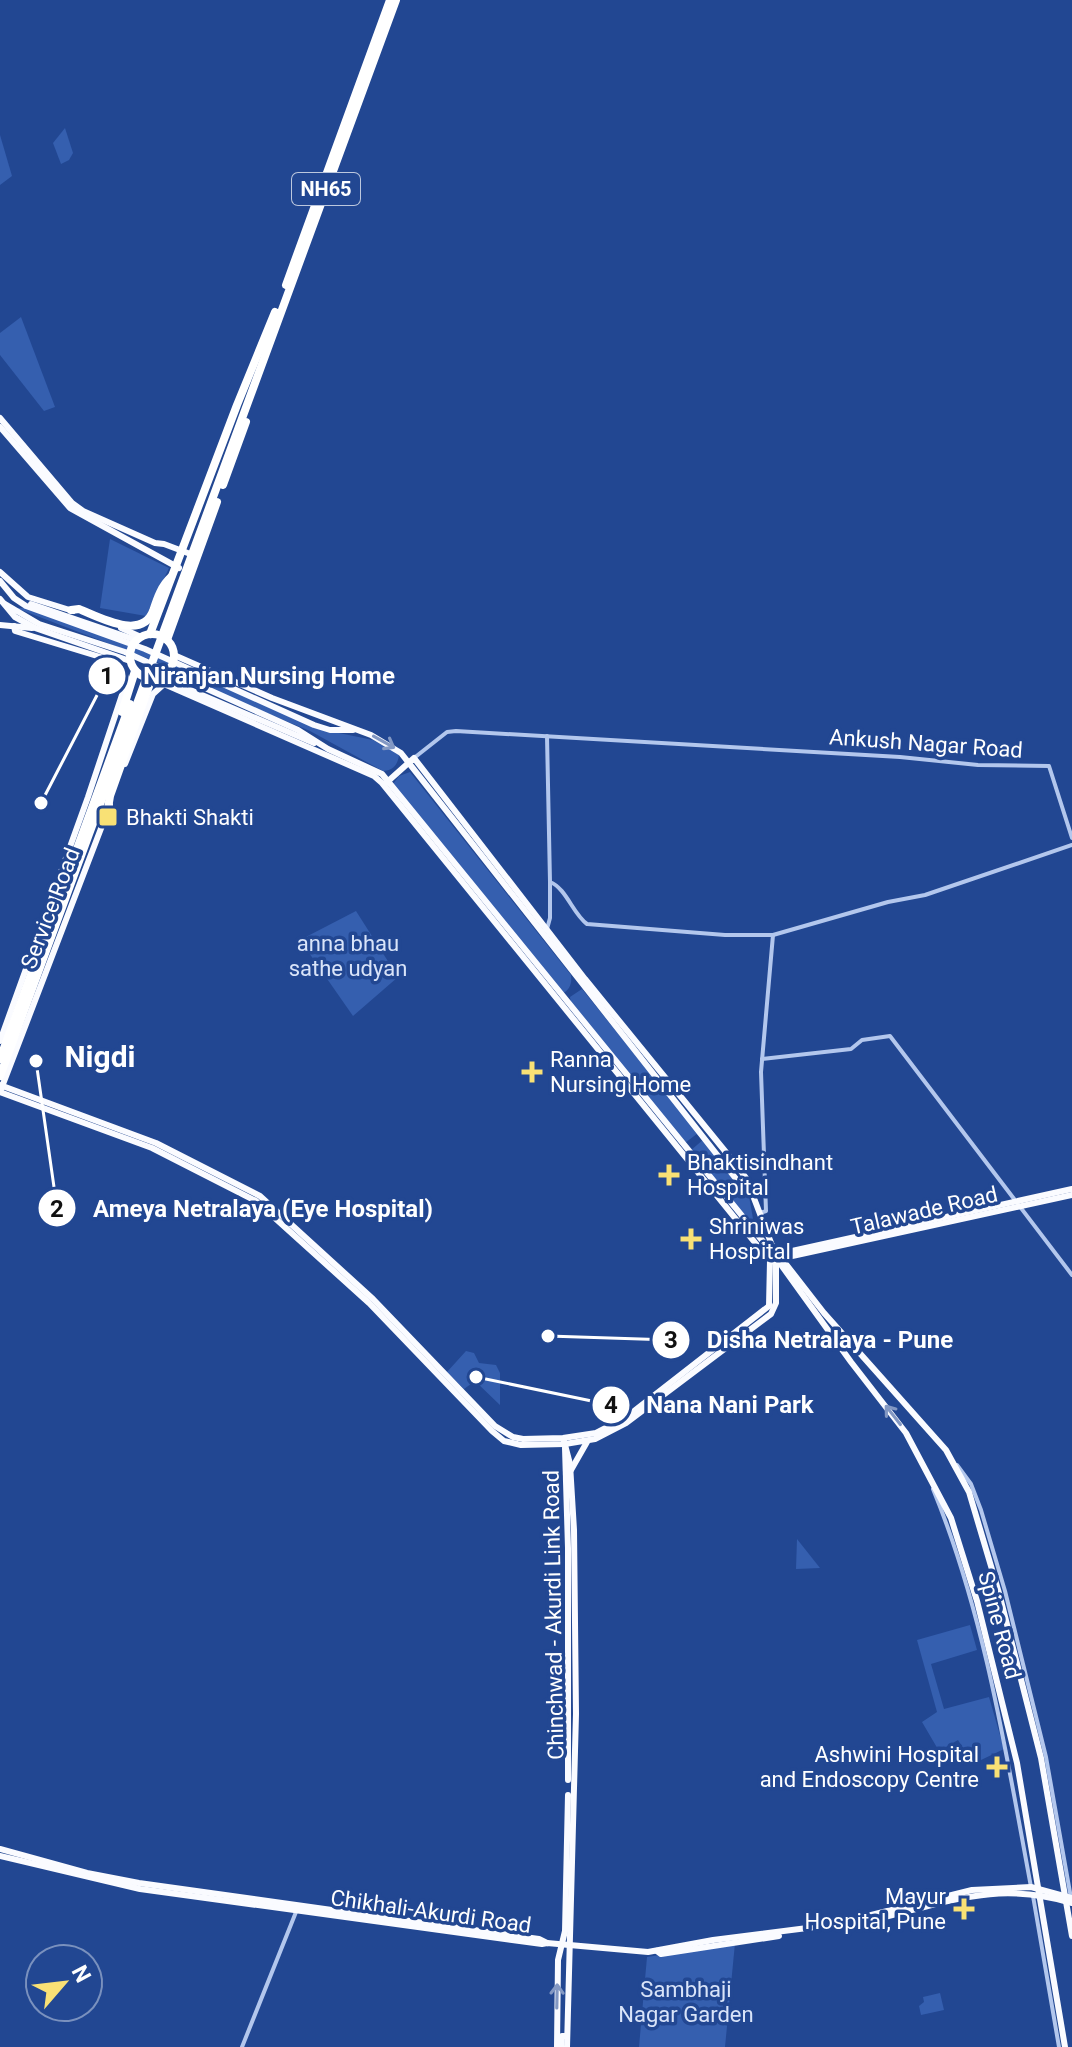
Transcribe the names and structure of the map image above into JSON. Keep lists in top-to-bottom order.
{
  "streets": {
    "highway": ["NH65"],
    "main road": [
      "Service Road",
      "Talawade Road",
      "Chinchwad - Akurdi Link Road",
      "Spine Road",
      "Chikhali-Akurdi Road"
    ],
    "street": ["Ankush Nagar Road"]
  },
  "crossings": [
    ["NH65", "Service Road"],
    ["Service Road", "Spine Road"],
    ["Talawade Road", "Spine Road"],
    ["Chinchwad - Akurdi Link Road", "Chikhali-Akurdi Road"],
    ["Spine Road", "Chikhali-Akurdi Road"]
  ],
  "districts": ["Nigdi"],
  "parks": ["anna bhau sathe udyan", "Sambhaji Nagar Garden"],
  "places": {
    "other": [
      "Niranjan Nursing Home",
      "Ameya Netralaya (Eye Hospital)",
      "Disha Netralaya - Pune",
      "Nana Nani Park"
    ],
    "transit": ["Bhakti Shakti"],
    "health": [
      "Ranna Nursing Home",
      "Bhaktisindhant Hospital",
      "Shriniwas Hospital",
      "Ashwini Hospital and Endoscopy Centre",
      "Mayur Hospital, Pune"
    ]
  },
  "north": "top right"
}
